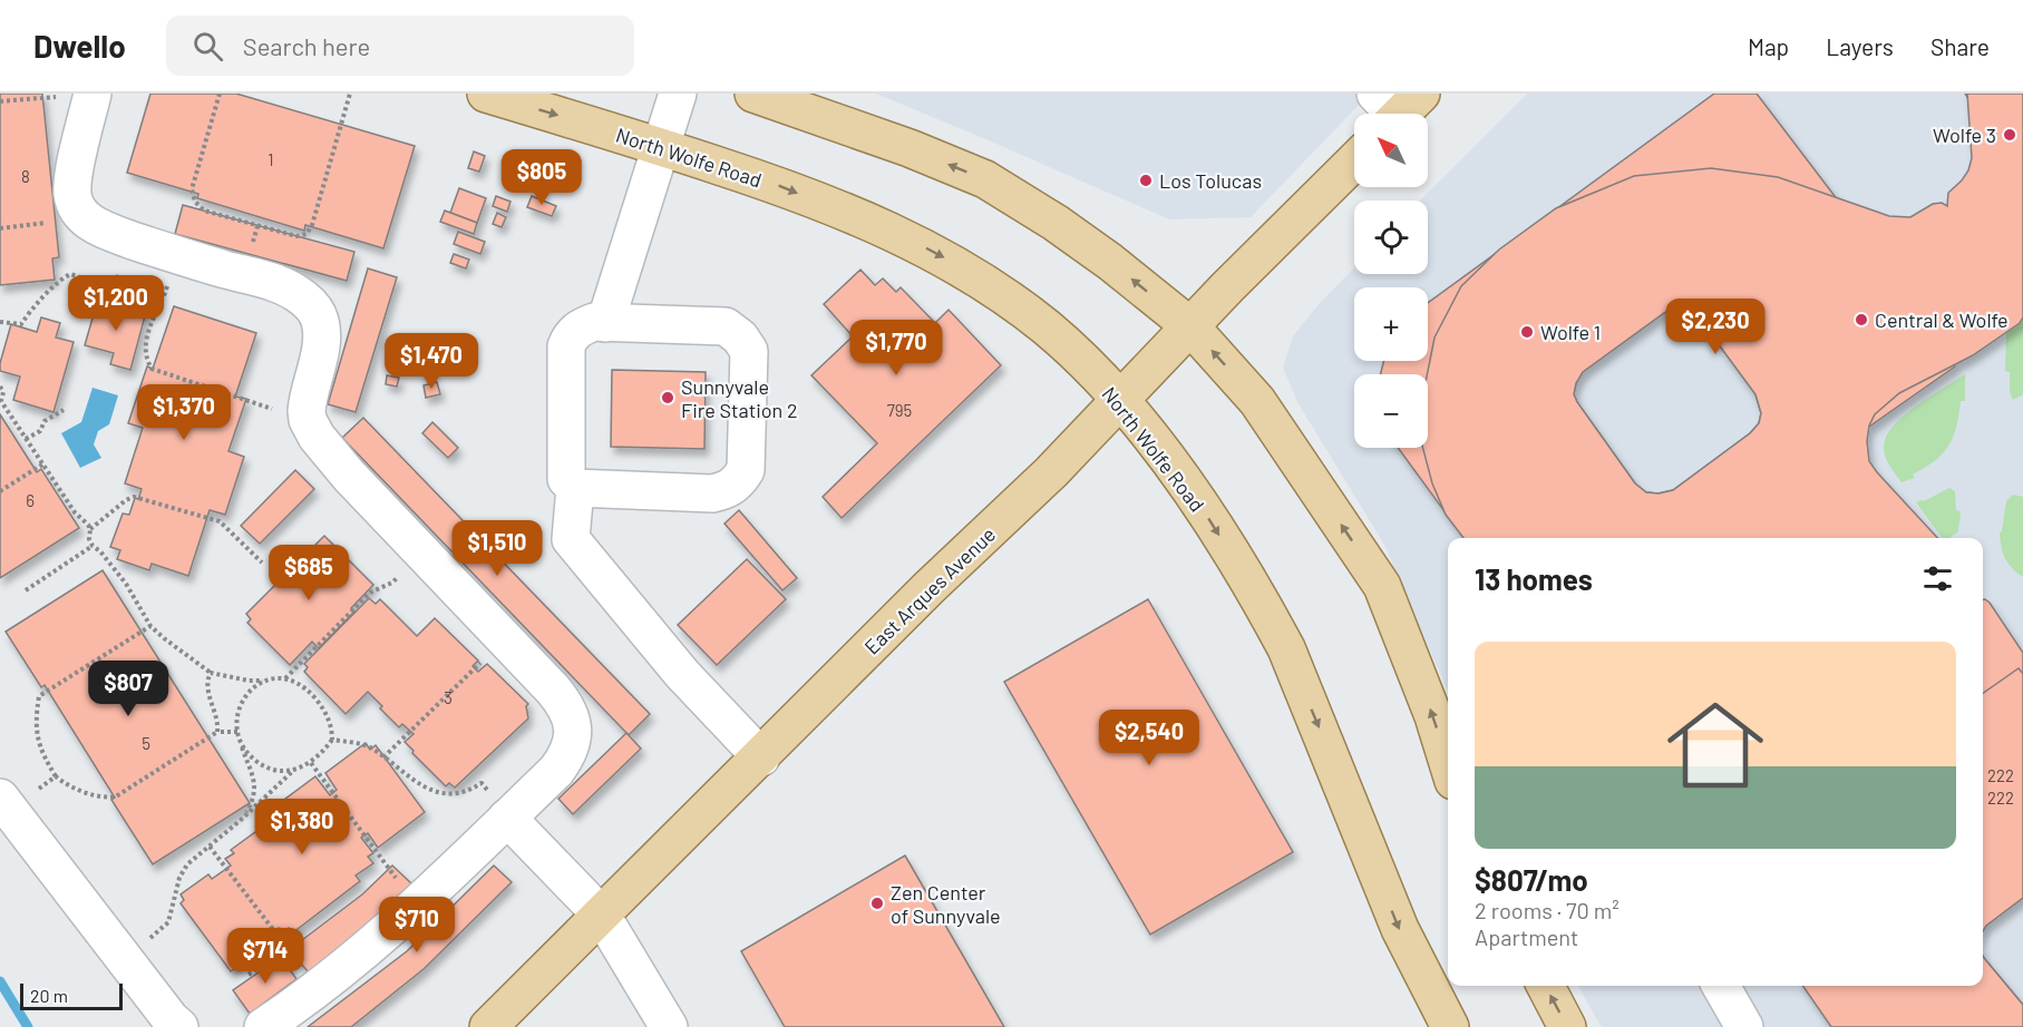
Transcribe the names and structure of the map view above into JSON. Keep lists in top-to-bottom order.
{
  "streets": {
    "main road": ["North Wolfe Road", "East Arques Avenue"]
  },
  "crossings": [
    ["North Wolfe Road", "East Arques Avenue"]
  ],
  "places": [
    "Wolfe 3",
    "Los Tolucas",
    "Central & Wolfe",
    "Wolfe 1",
    "Sunnyvale Fire Station 2",
    "Zen Center of Sunnyvale"
  ],
  "house_numbers": [
    "1",
    "8",
    "795",
    "6",
    "3",
    "5",
    "222",
    "222"
  ],
  "scale_bar": "20 m",
  "north": "top left",
  "page": {
    "header": "Dwello",
    "search": "Search here",
    "nav": ["Map", "Layers", "Share"],
    "map_buttons": ["+", "−"],
    "price": [
      "$805",
      "$1,200",
      "$2,230",
      "$1,770",
      "$1,470",
      "$1,370",
      "$1,510",
      "$685",
      "$807",
      "$2,540",
      "$1,380",
      "$710",
      "$714"
    ],
    "heading": "13 homes",
    "list": [
      {
        "name": "$807/mo",
        "note": "2 rooms · 70 m² · Apartment"
      }
    ],
    "scale": "20 m"
  }
}
